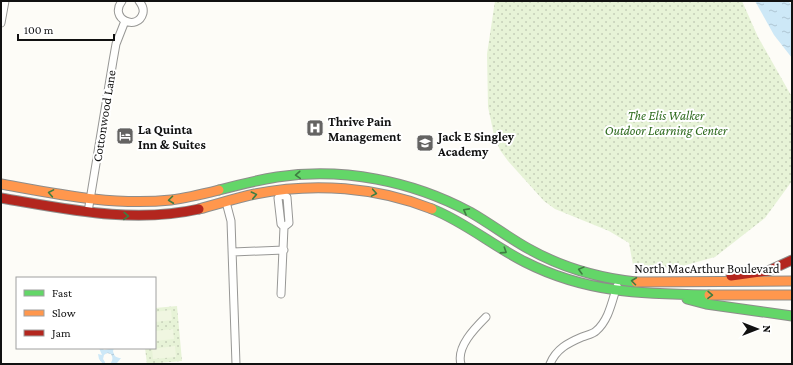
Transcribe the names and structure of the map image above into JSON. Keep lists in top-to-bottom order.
{
  "streets": {
    "main road": ["North MacArthur Boulevard"],
    "street": ["Cottonwood Lane"]
  },
  "crossings": [
    ["Cottonwood Lane", "North MacArthur Boulevard"]
  ],
  "parks": ["The Elis Walker Outdoor Learning Center"],
  "places": {
    "hospital": ["Thrive Pain Management"],
    "hotel": ["La Quinta Inn & Suites"],
    "school or university": ["Jack E Singley Academy"]
  },
  "legend": ["Fast", "Slow", "Jam"],
  "scale_bar": "100 m",
  "north": "right"
}
